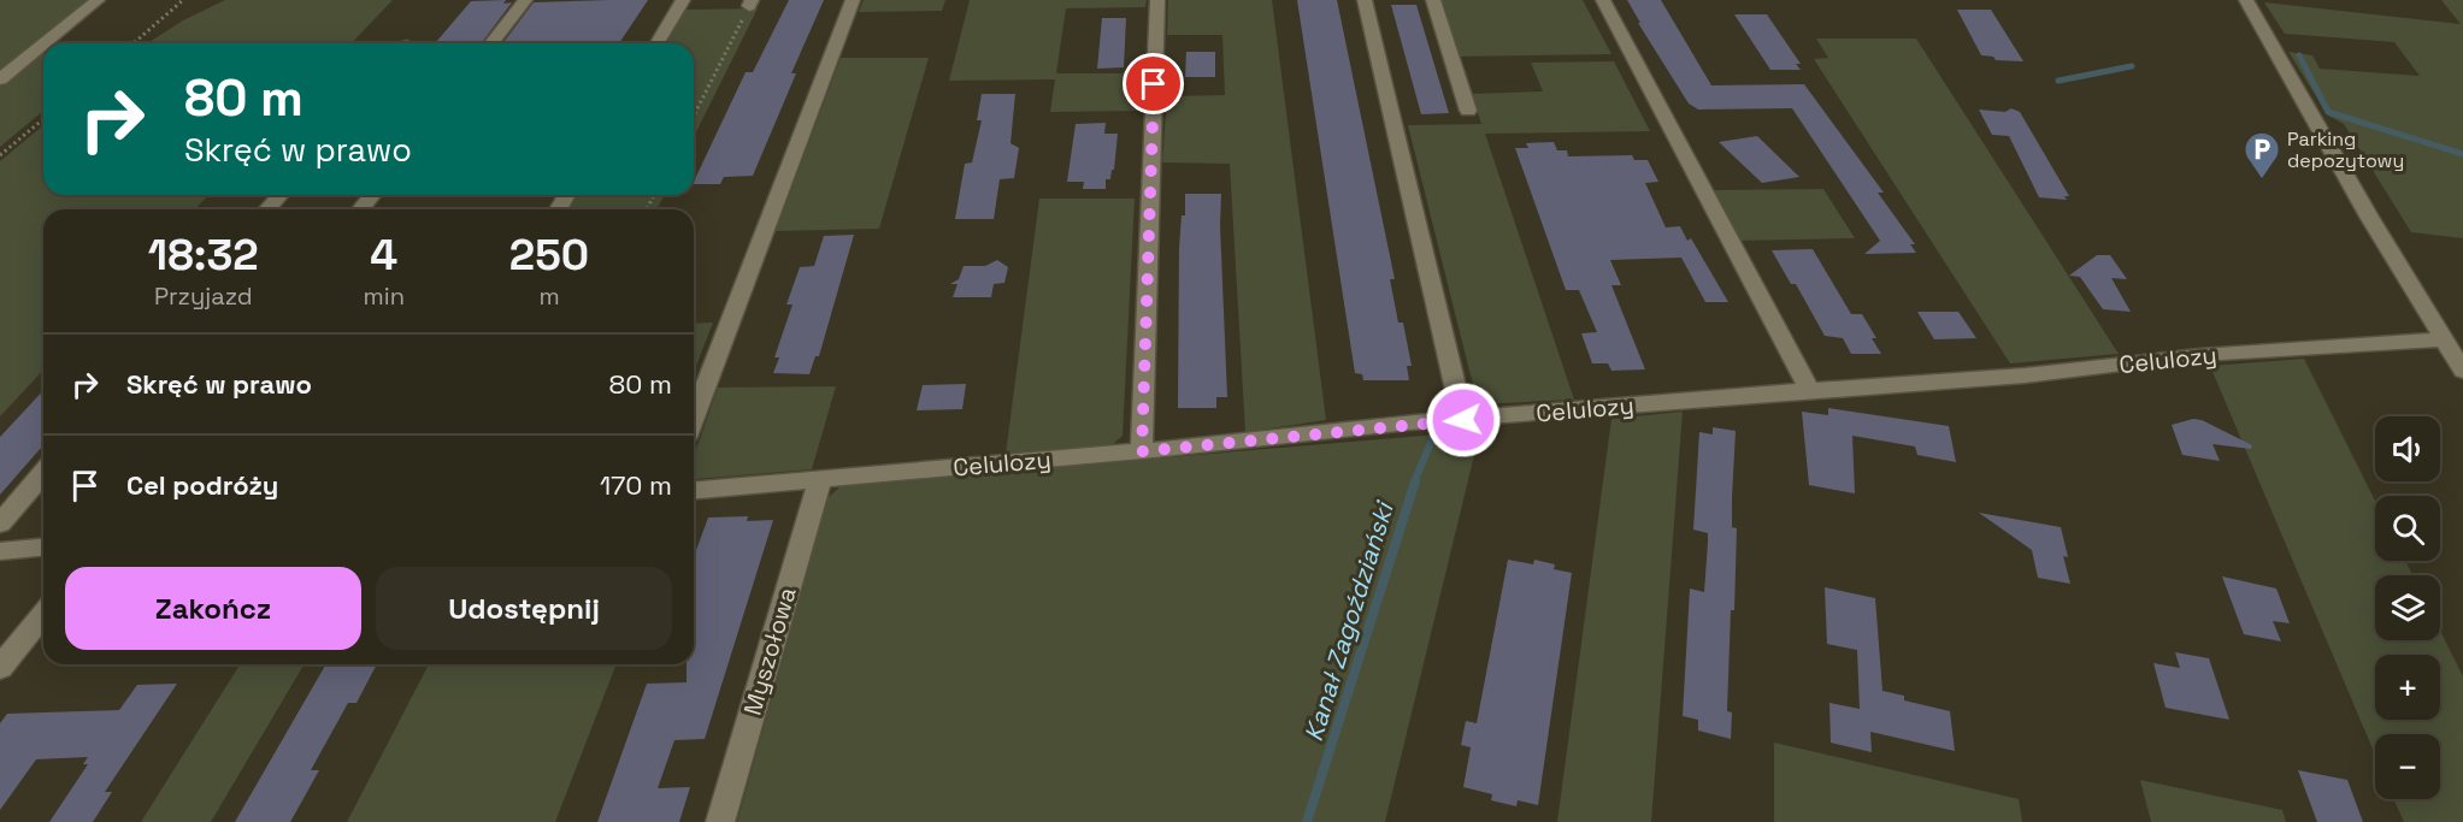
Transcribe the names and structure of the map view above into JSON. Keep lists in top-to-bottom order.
{
  "streets": {
    "street": ["Celulozy", "Myszołowa"]
  },
  "crossings": [
    ["Celulozy", "Myszołowa"]
  ],
  "water": ["Kanał Zagoździański"],
  "places": {
    "parking": ["Parking depozytowy"]
  },
  "page": {
    "turn": ["80 m", "Skręć w prawo"],
    "eta": [
      "18:32",
      "Przyjazd",
      "4",
      "min",
      "250",
      "m"
    ],
    "list": [
      {
        "name": "Skręć w prawo",
        "value": "80 m"
      },
      {
        "name": "Cel podróży",
        "value": "170 m"
      }
    ],
    "map_buttons": ["+", "−"],
    "buttons": ["Zakończ", "Udostępnij"]
  }
}
